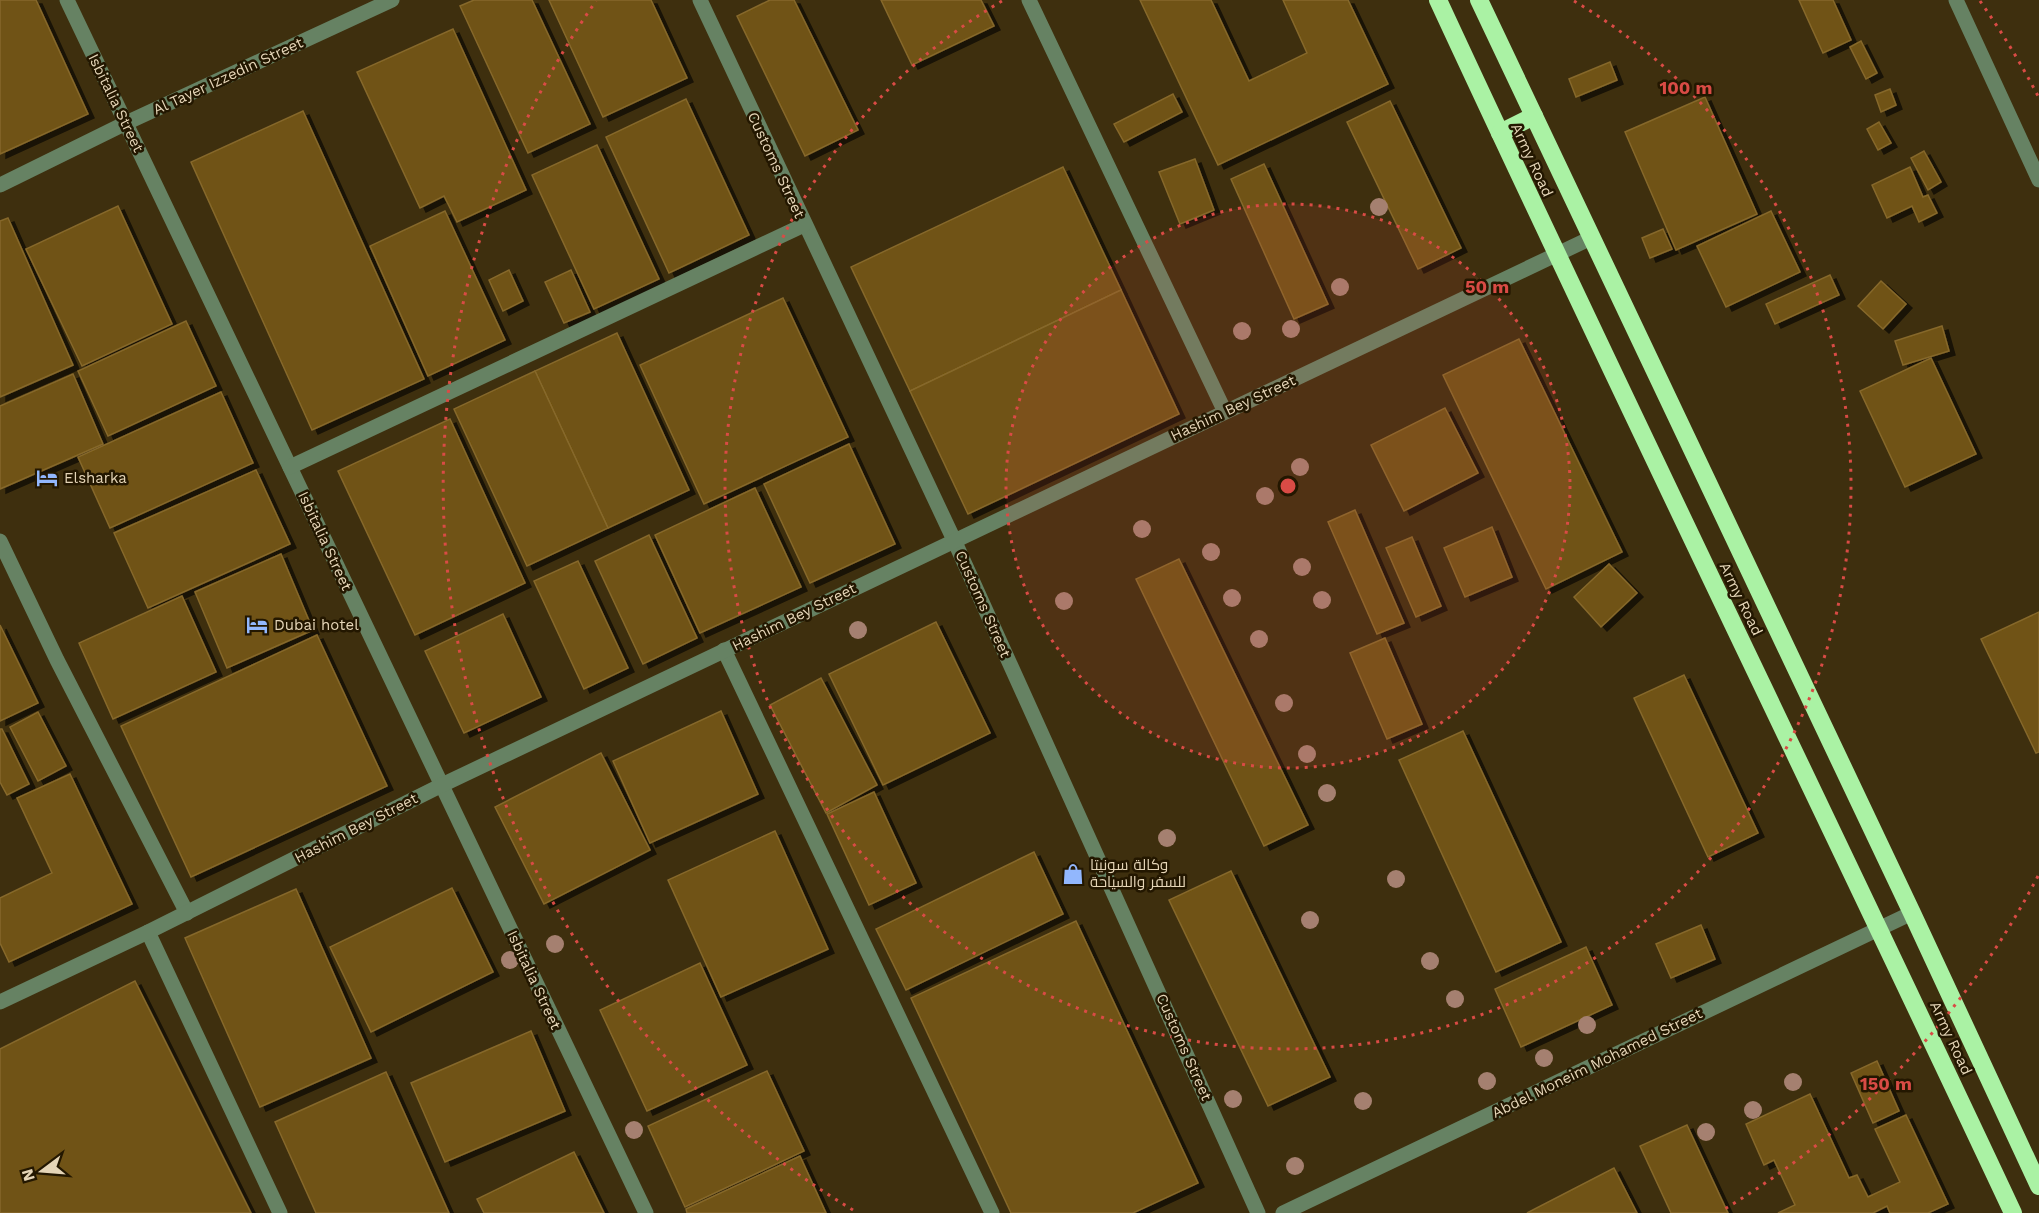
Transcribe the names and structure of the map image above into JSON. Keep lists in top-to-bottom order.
{
  "streets": {
    "highway": ["Army Road"],
    "street": [
      "Al Tayer Izzedin Street",
      "Isbitalia Street",
      "Customs Street",
      "Hashim Bey Street",
      "Abdel Moneim Mohamed Street"
    ]
  },
  "crossings": [
    ["Al Tayer Izzedin Street", "Isbitalia Street"],
    ["Isbitalia Street", "Hashim Bey Street"],
    ["Army Road", "Hashim Bey Street"],
    ["Army Road", "Abdel Moneim Mohamed Street"],
    ["Customs Street", "Hashim Bey Street"]
  ],
  "places": {
    "hotel": ["Elsharka", "Dubai hotel"],
    "shop": ["وكالة سونيتا للسفر والسياحة"]
  },
  "north": "left",
  "rings": ["100 m", "50 m", "150 m"]
}
